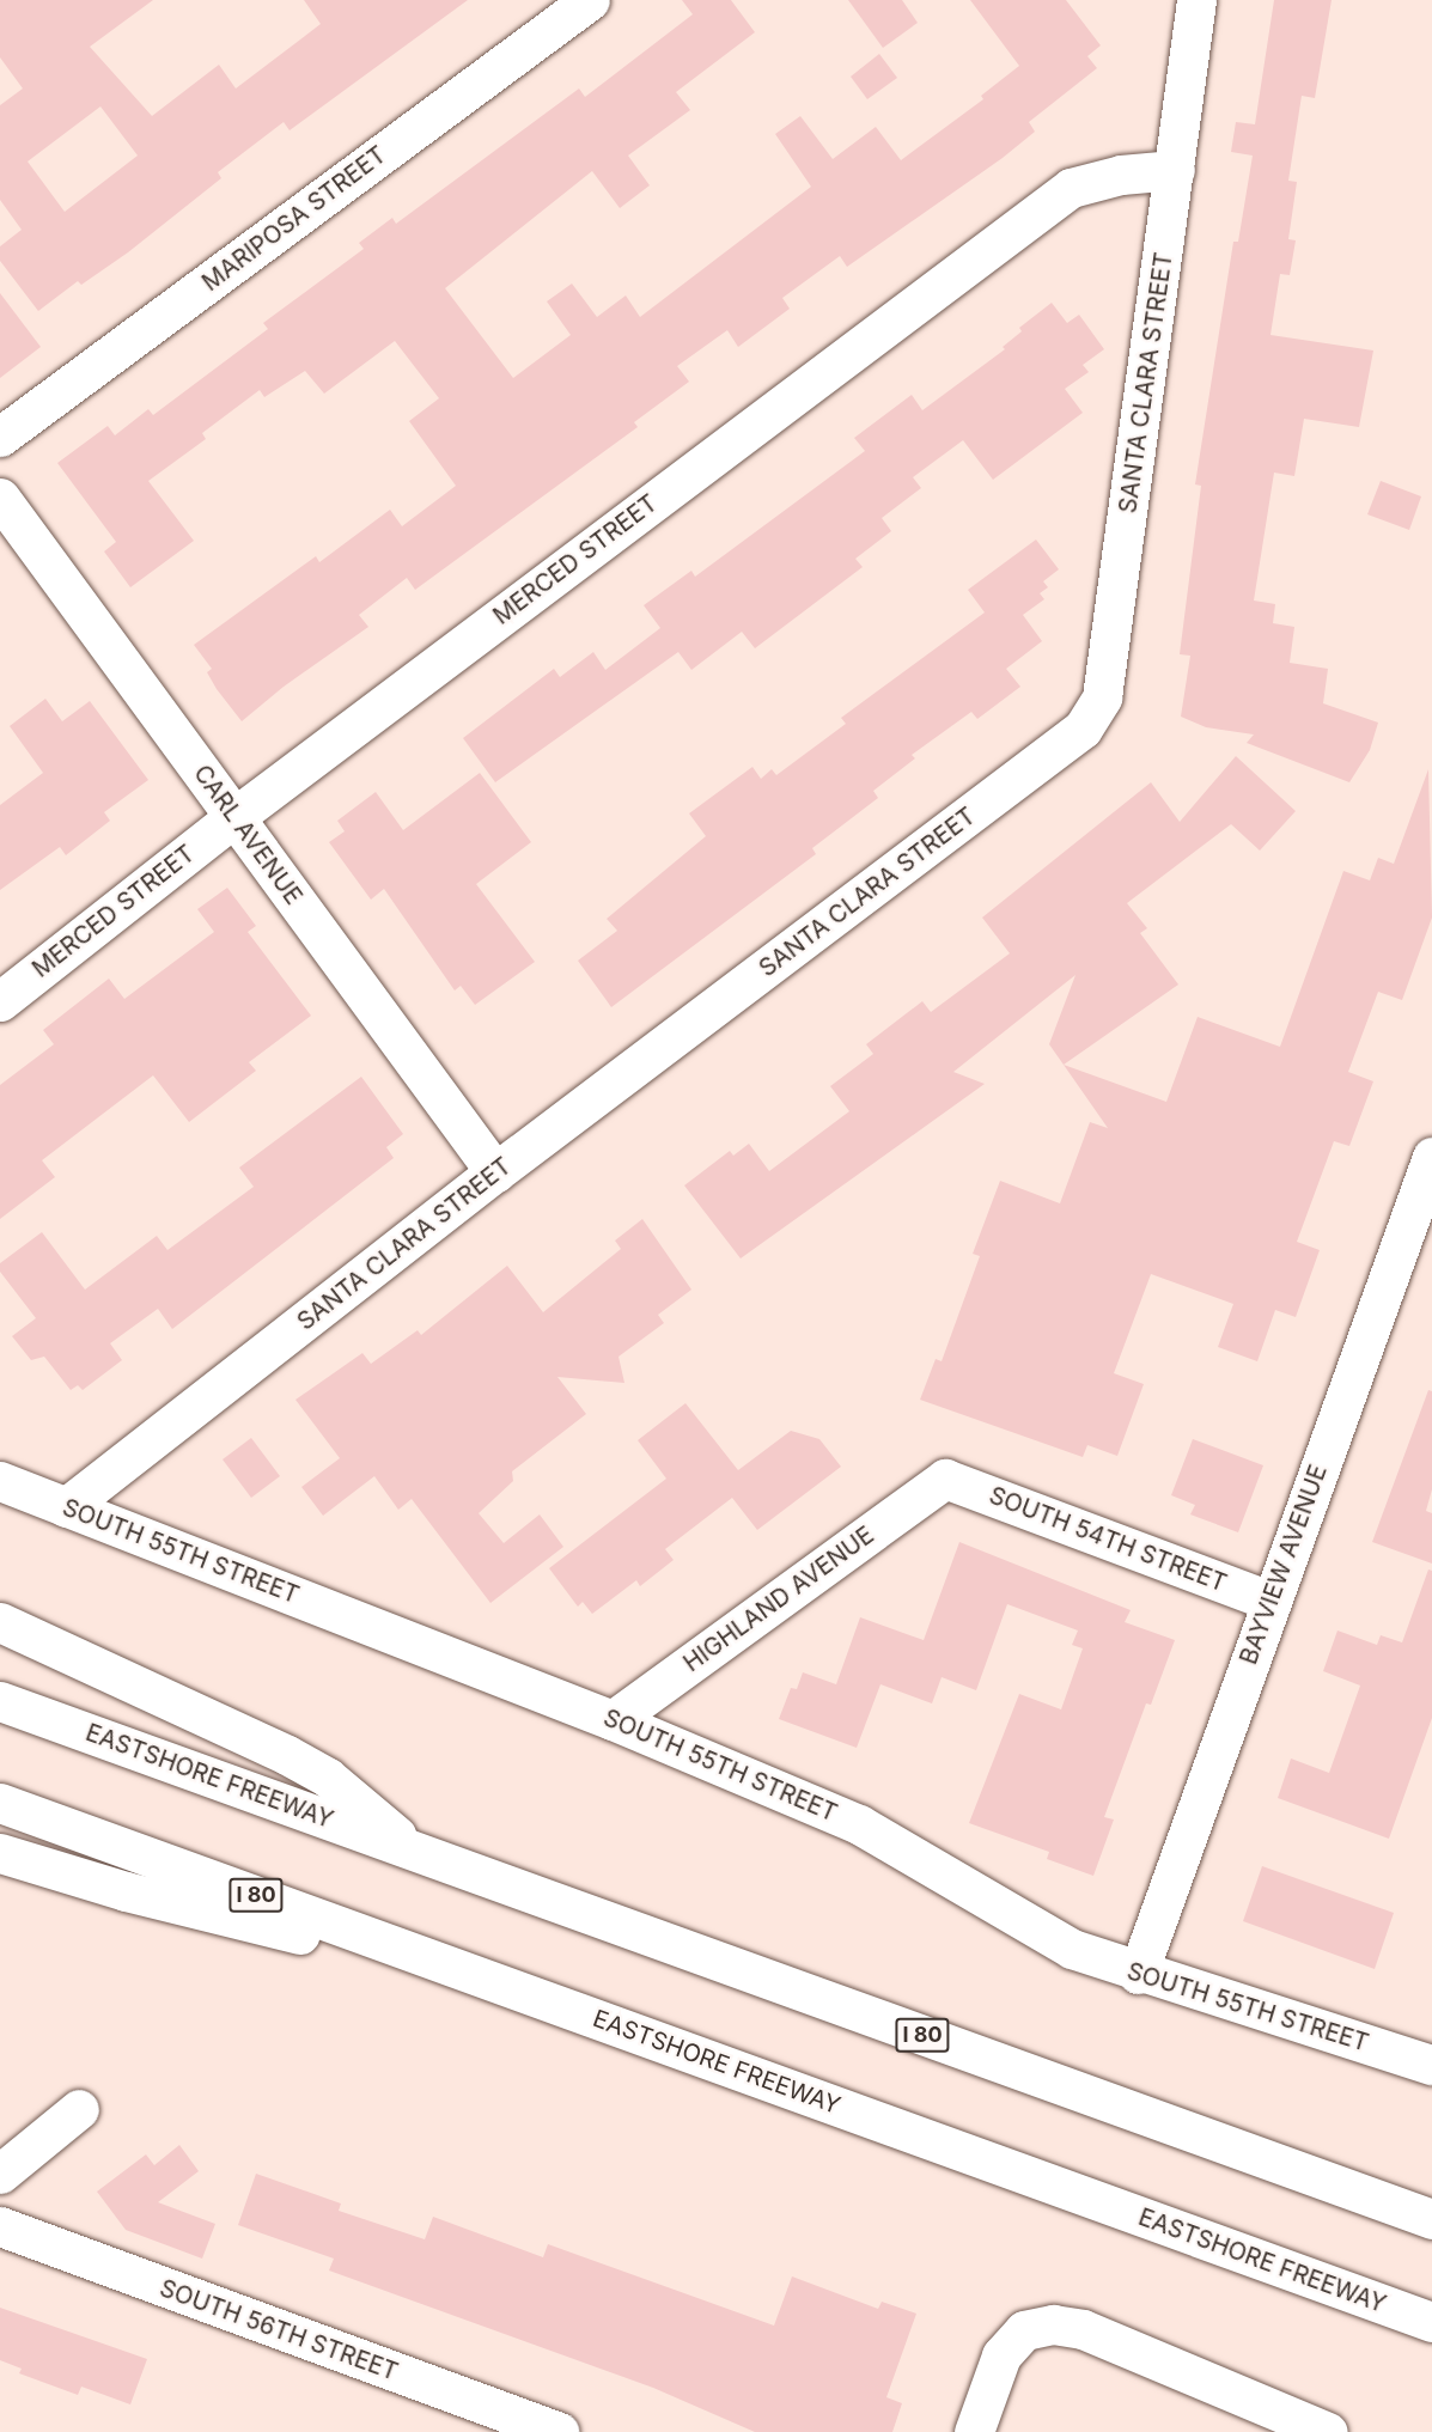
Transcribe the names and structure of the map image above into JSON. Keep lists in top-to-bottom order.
{
  "streets": {
    "main road": [
      "MARIPOSA STREET",
      "SANTA CLARA STREET",
      "MERCED STREET",
      "CARL AVENUE",
      "SOUTH 54TH STREET",
      "SOUTH 55TH STREET",
      "BAYVIEW AVENUE",
      "HIGHLAND AVENUE",
      "EASTSHORE FREEWAY",
      "I 80",
      "SOUTH 56TH STREET"
    ]
  },
  "crossings": [
    ["SANTA CLARA STREET", "MERCED STREET"],
    ["SANTA CLARA STREET", "CARL AVENUE"],
    ["SANTA CLARA STREET", "SOUTH 55TH STREET"],
    ["MERCED STREET", "CARL AVENUE"],
    ["SOUTH 54TH STREET", "BAYVIEW AVENUE"],
    ["SOUTH 54TH STREET", "HIGHLAND AVENUE"],
    ["SOUTH 55TH STREET", "BAYVIEW AVENUE"],
    ["SOUTH 55TH STREET", "HIGHLAND AVENUE"]
  ]
}
